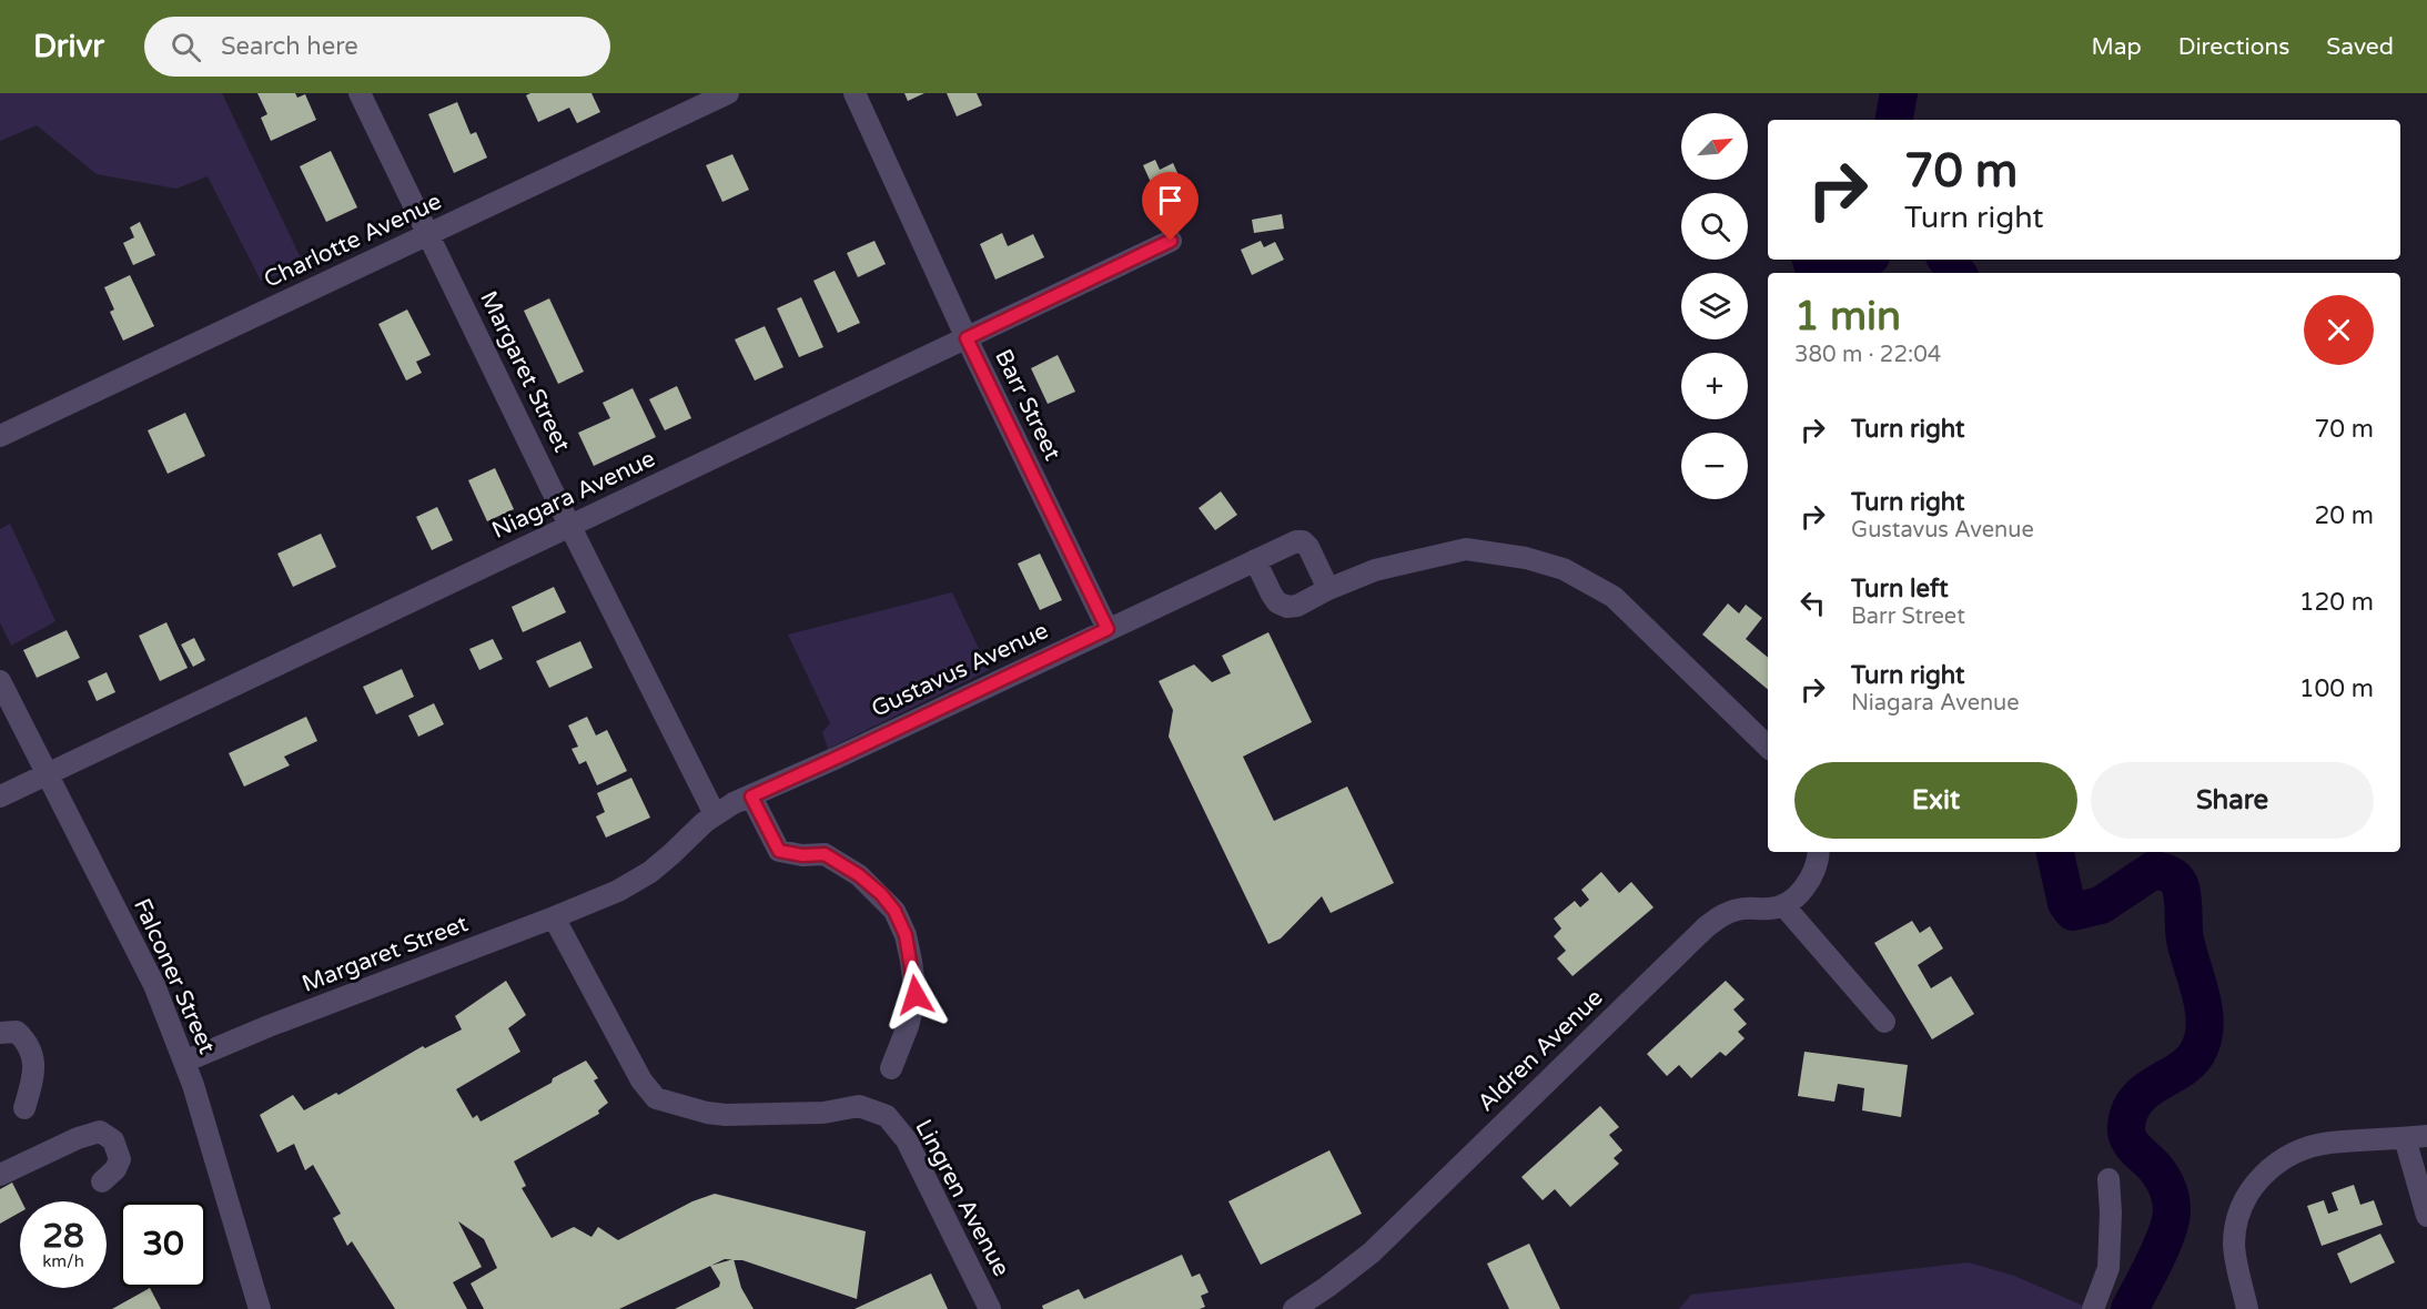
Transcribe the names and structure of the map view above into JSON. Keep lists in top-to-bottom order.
{
  "streets": {
    "street": [
      "Charlotte Avenue",
      "Margaret Street",
      "Barr Street",
      "Niagara Avenue",
      "Gustavus Avenue",
      "Falconer Street",
      "Aldren Avenue",
      "Lingren Avenue"
    ]
  },
  "crossings": [
    ["Charlotte Avenue", "Margaret Street"],
    ["Margaret Street", "Niagara Avenue"],
    ["Margaret Street", "Gustavus Avenue"],
    ["Margaret Street", "Falconer Street"],
    ["Margaret Street", "Lingren Avenue"],
    ["Barr Street", "Niagara Avenue"],
    ["Barr Street", "Gustavus Avenue"],
    ["Niagara Avenue", "Falconer Street"]
  ],
  "north": "top right",
  "page": {
    "header": "Drivr",
    "search": "Search here",
    "nav": ["Map", "Directions", "Saved"],
    "map_buttons": ["+", "−"],
    "turn": ["70 m", "Turn right"],
    "heading": ["1 min", "380 m · 22:04"],
    "list": [
      {
        "name": "Turn right",
        "value": "70 m"
      },
      {
        "name": "Turn right",
        "note": "Gustavus Avenue",
        "value": "20 m"
      },
      {
        "name": "Turn left",
        "note": "Barr Street",
        "value": "120 m"
      },
      {
        "name": "Turn right",
        "note": "Niagara Avenue",
        "value": "100 m"
      }
    ],
    "buttons": ["Exit", "Share"],
    "speed": "28 km/h",
    "limit": "30"
  }
}
